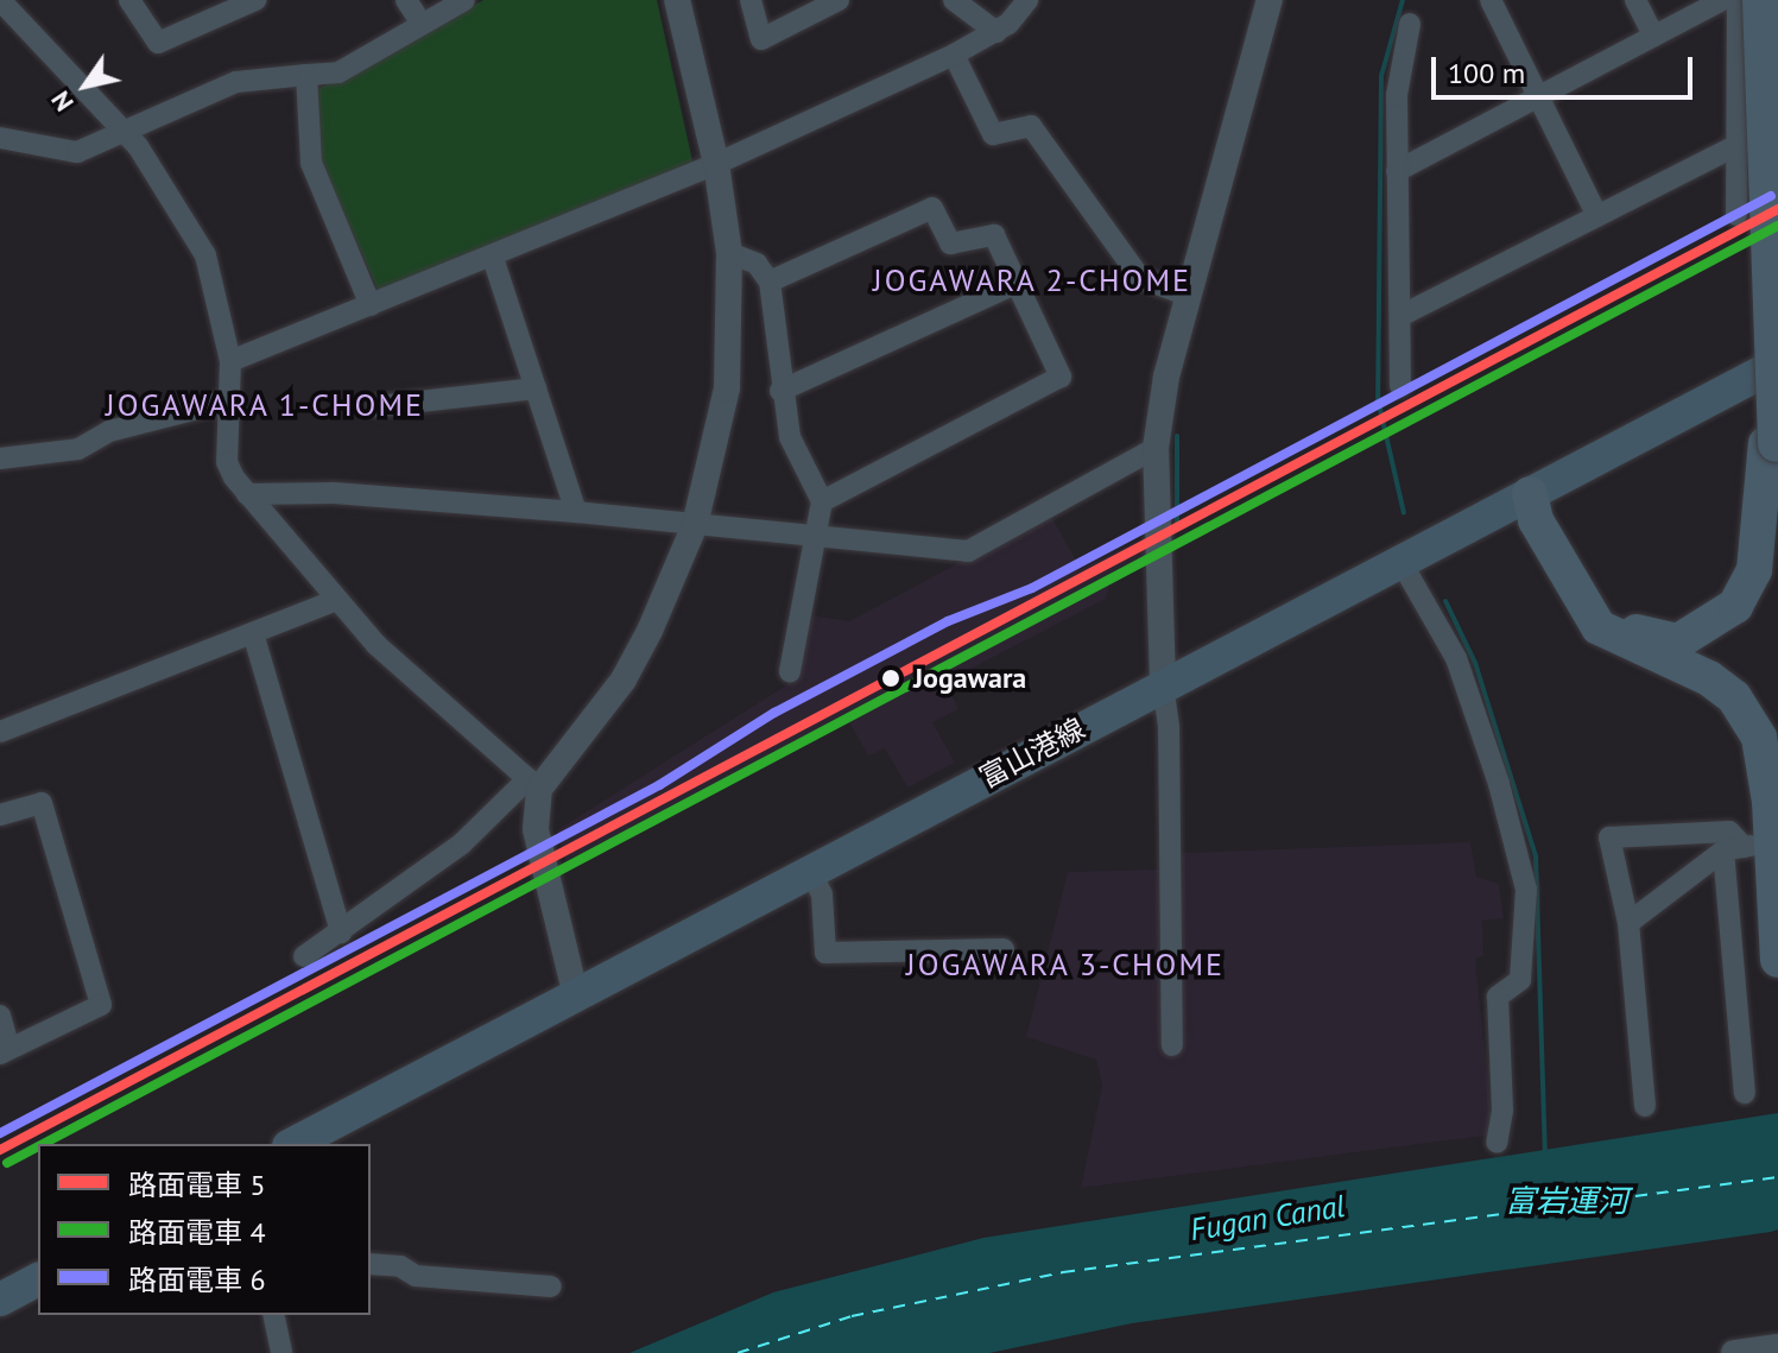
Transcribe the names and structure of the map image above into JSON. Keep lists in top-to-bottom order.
{
  "streets": {
    "main road": ["富山港線"]
  },
  "districts": ["JOGAWARA 2-CHOME", "JOGAWARA 1-CHOME", "JOGAWARA 3-CHOME"],
  "water": ["富岩運河", "Fugan Canal"],
  "places": ["Jogawara"],
  "lines": ["tram line 6", "tram line 5", "tram line 4"],
  "legend": ["路面電車 5", "路面電車 4", "路面電車 6"],
  "scale_bar": "100 m",
  "north": "bottom left"
}
